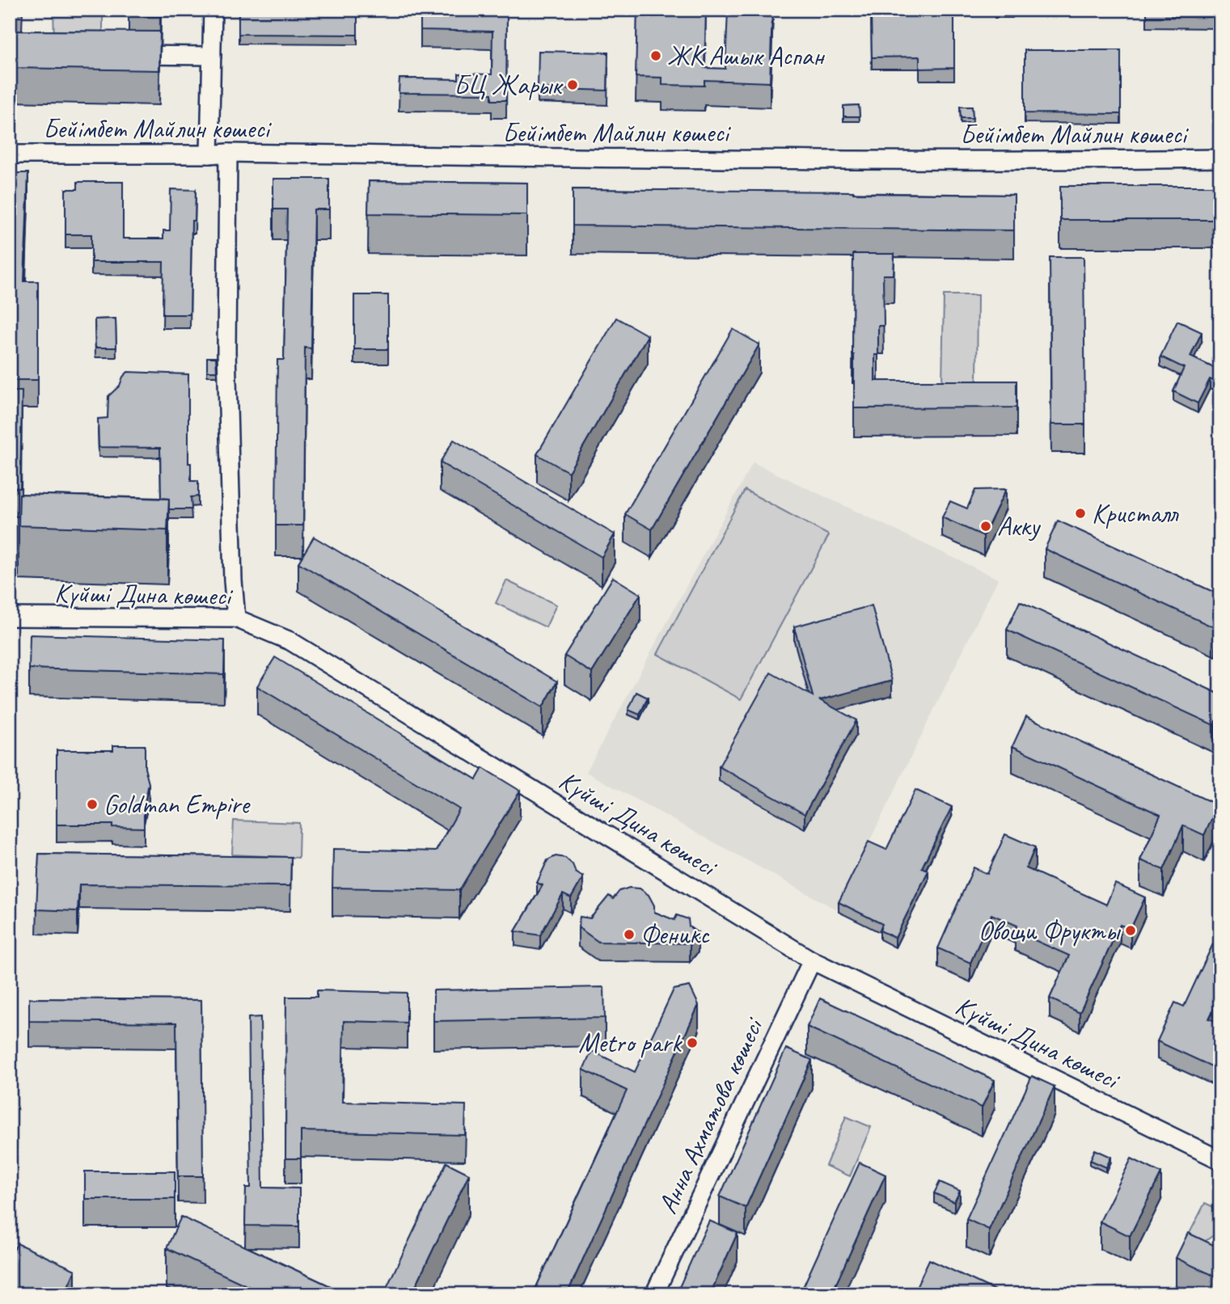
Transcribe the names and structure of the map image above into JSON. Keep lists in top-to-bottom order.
{
  "streets": {
    "street": ["Бейімбет Майлин көшесі", "Күйші Дина көшесі", "Анна Ахматова көшесі"]
  },
  "crossings": [
    ["Күйші Дина көшесі", "Анна Ахматова көшесі"]
  ],
  "places": [
    "ЖК Ашык Аспан",
    "БЦ Жарык",
    "Кристалл",
    "Акку",
    "Goldman Empire",
    "Овощи Фрукты",
    "Феникс",
    "Metro park"
  ]
}
